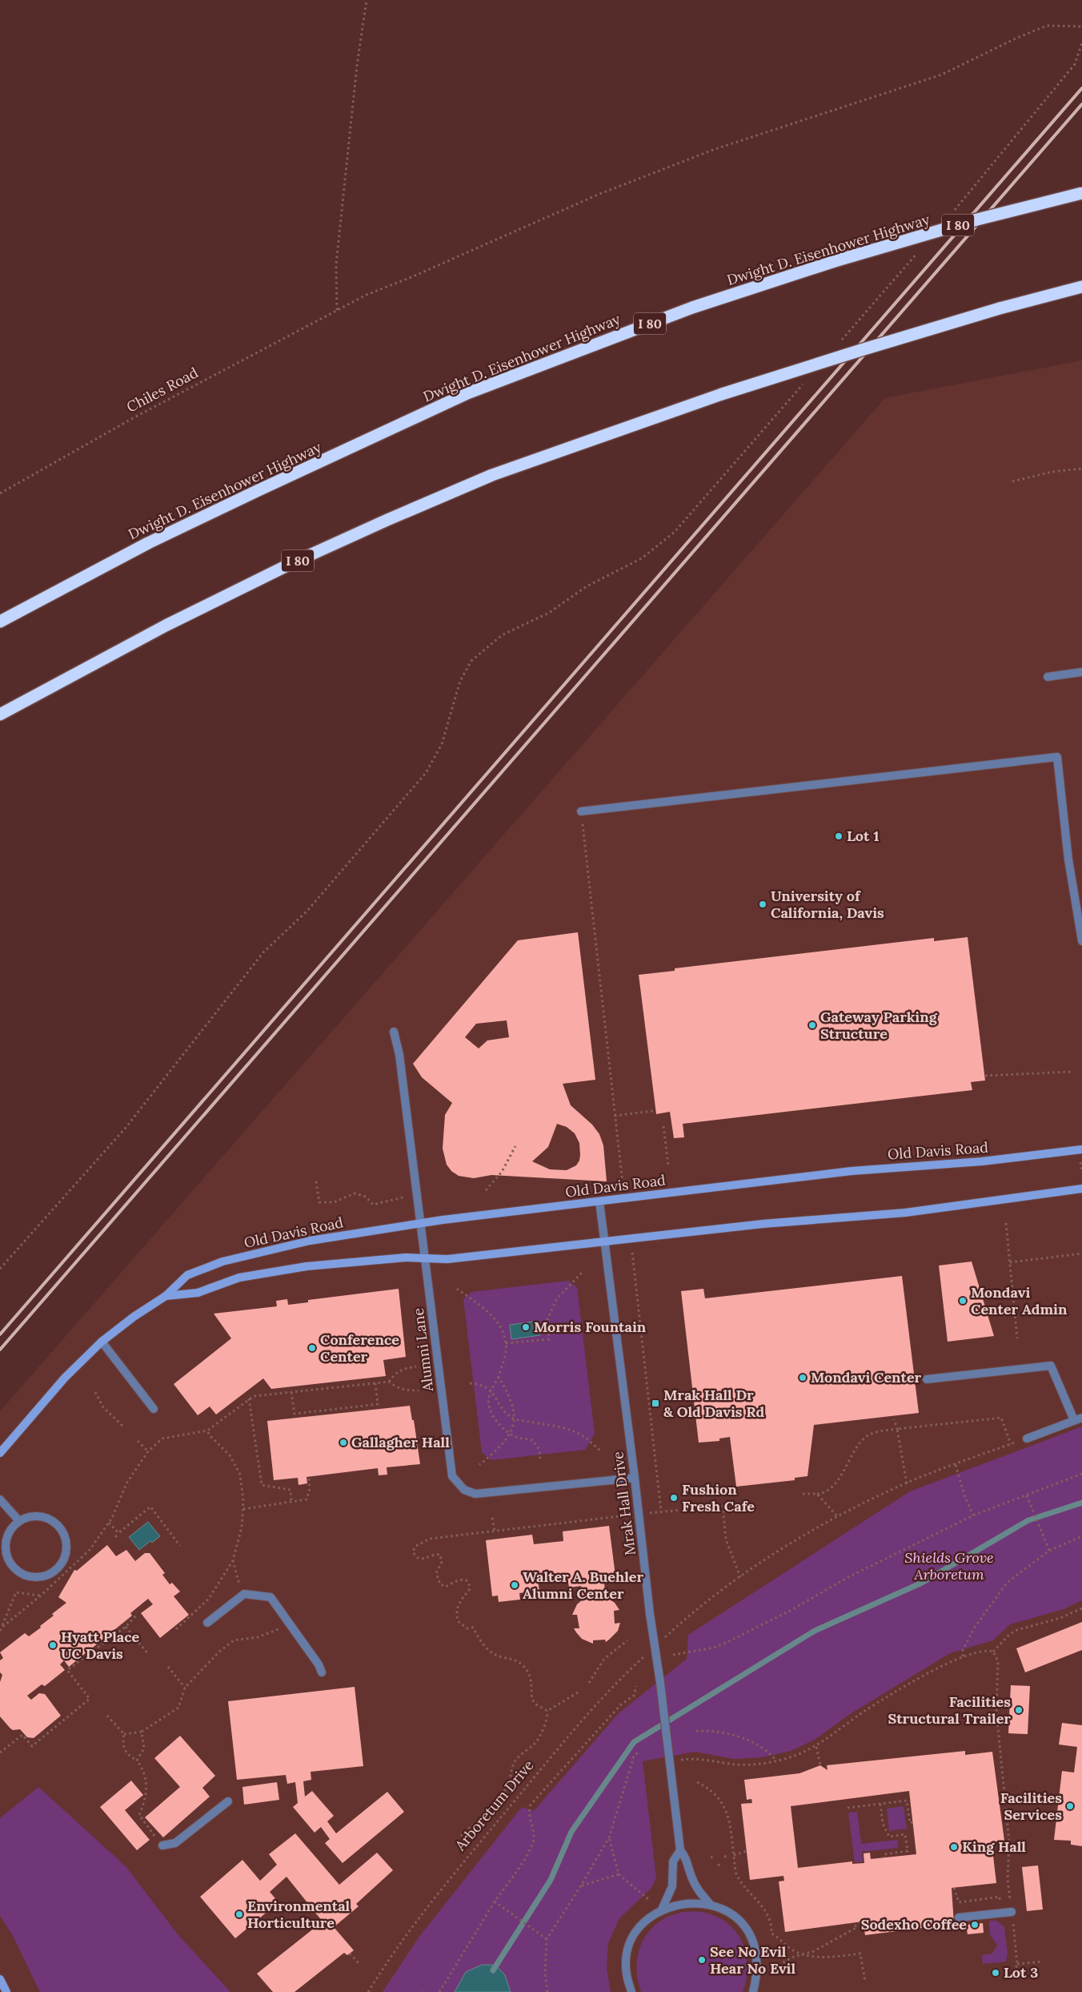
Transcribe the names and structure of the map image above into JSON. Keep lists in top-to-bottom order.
{
  "streets": {
    "highway": ["I 80", "Dwight D. Eisenhower Highway"],
    "street": ["Old Davis Road", "Alumni Lane", "Mrak Hall Drive"],
    "path": ["Chiles Road", "Arboretum Drive"]
  },
  "crossings": [
    ["Old Davis Road", "Alumni Lane"],
    ["Old Davis Road", "Mrak Hall Drive"],
    ["Alumni Lane", "Mrak Hall Drive"],
    ["Mrak Hall Drive", "Arboretum Drive"]
  ],
  "parks": ["Shields Grove Arboretum"],
  "places": {
    "other": [
      "Lot 1",
      "University of California, Davis",
      "Gateway Parking Structure",
      "Mondavi Center Admin",
      "Morris Fountain",
      "Conference Center",
      "Mondavi Center",
      "Gallagher Hall",
      "Fushion Fresh Cafe",
      "Walter A. Buehler Alumni Center",
      "Hyatt Place UC Davis",
      "Facilities Structural Trailer",
      "Facilities Services",
      "King Hall",
      "Environmental Horticulture",
      "Sodexho Coffee",
      "See No Evil Hear No Evil",
      "Lot 3"
    ],
    "transit": ["Mrak Hall Dr & Old Davis Rd"]
  }
}
